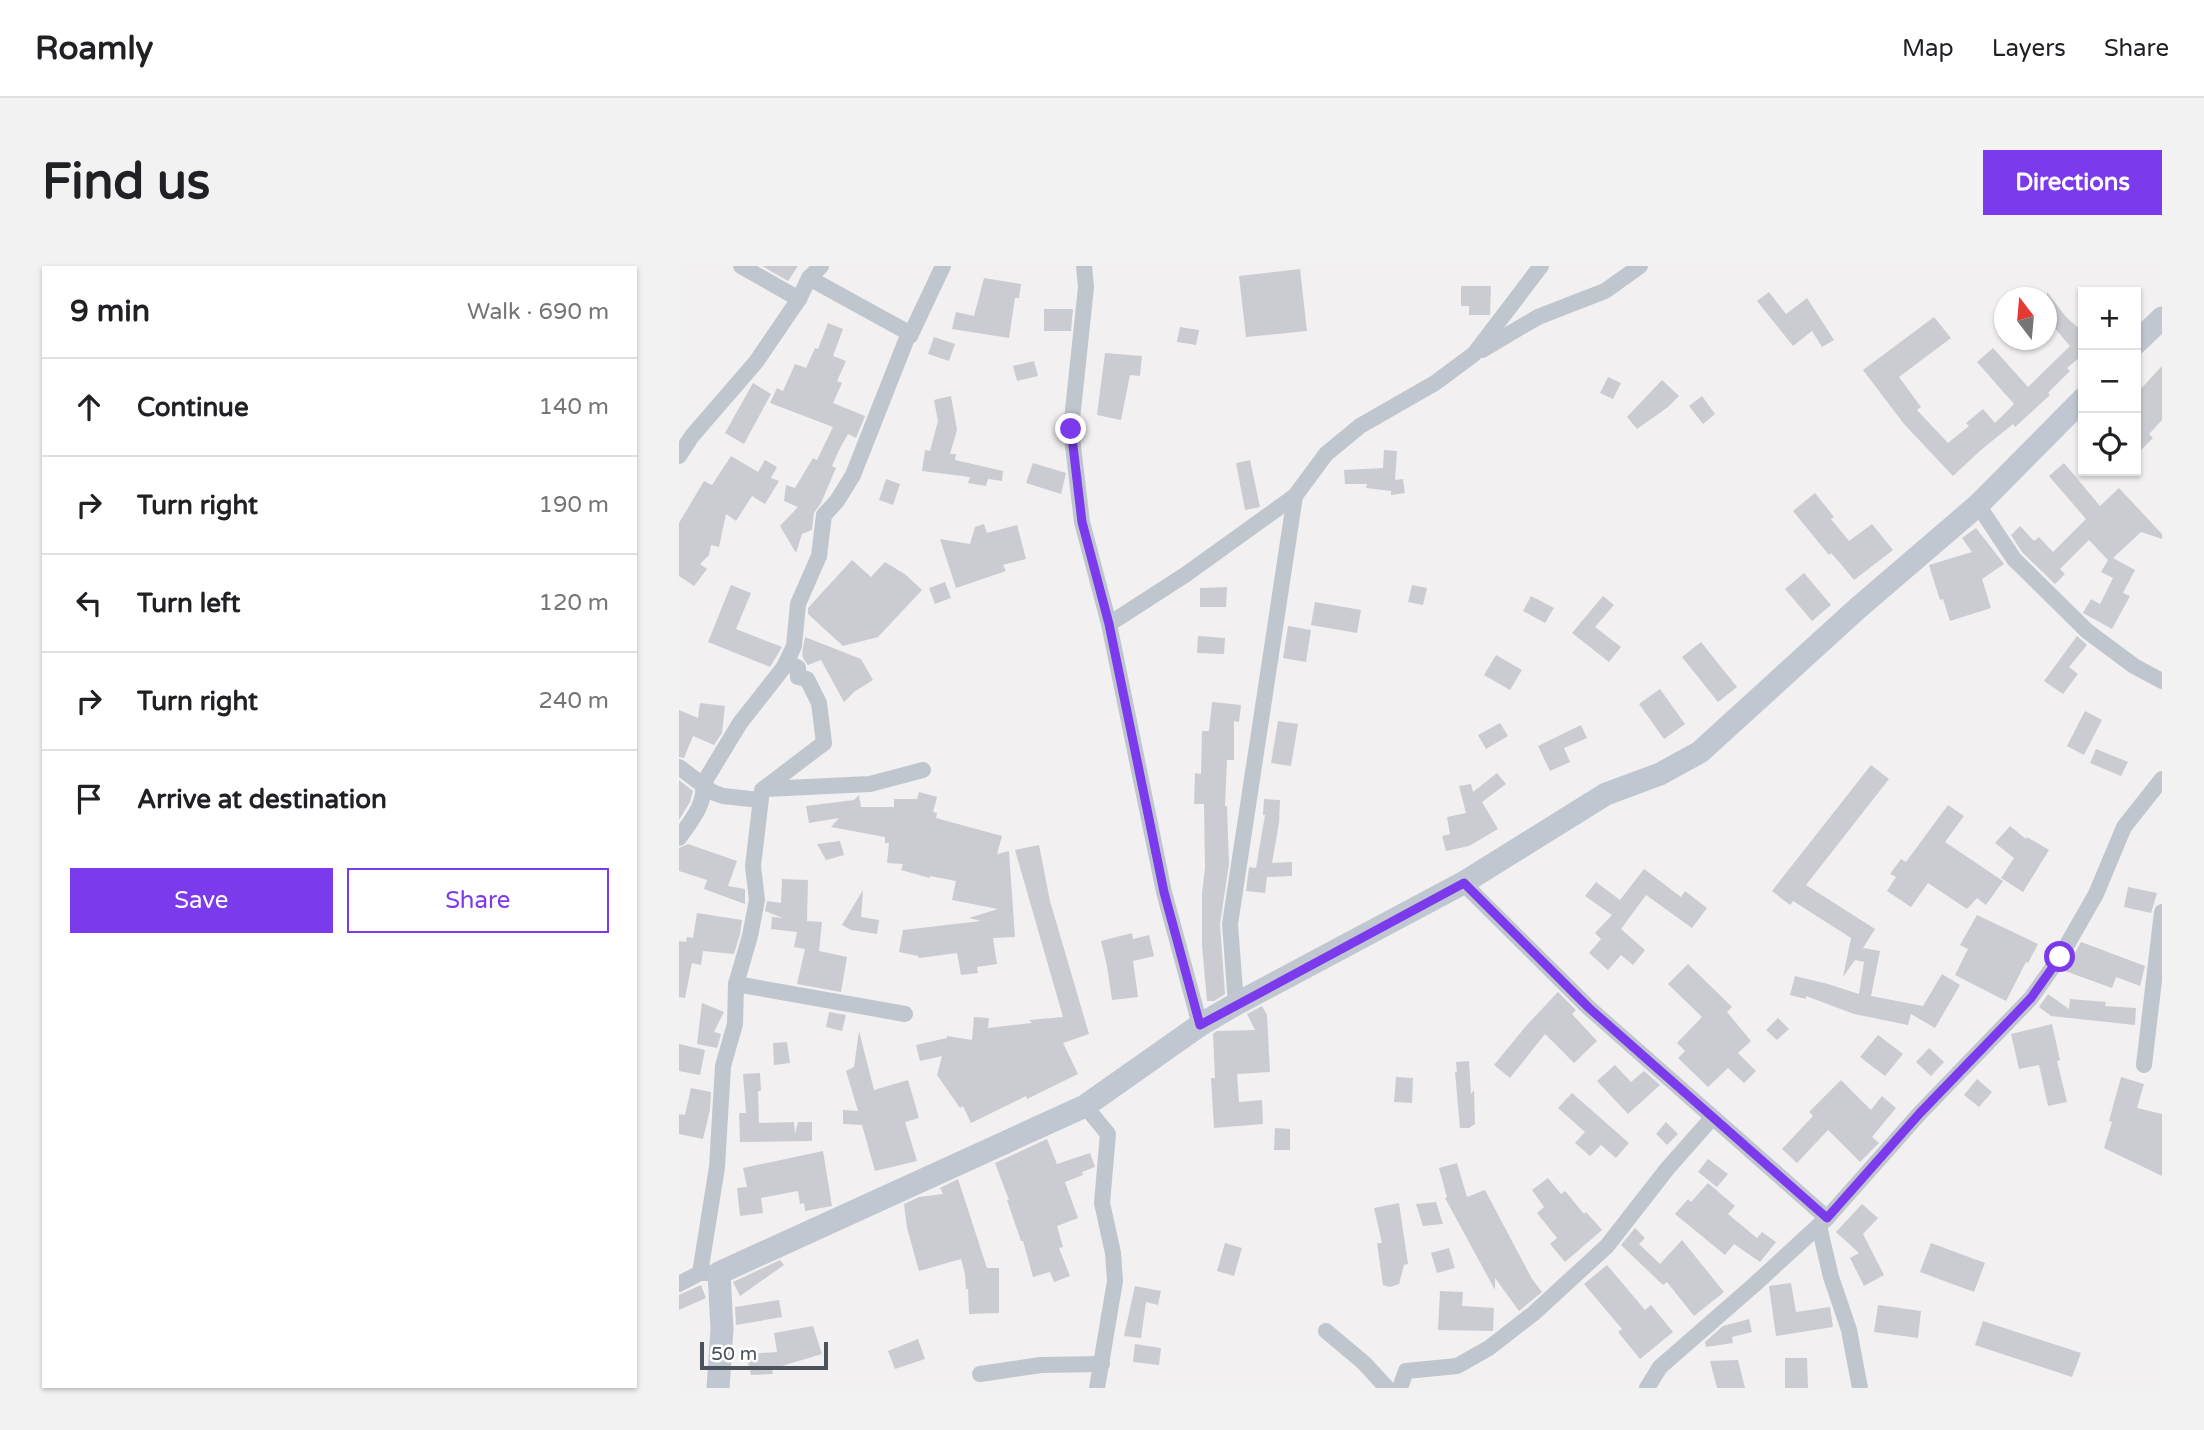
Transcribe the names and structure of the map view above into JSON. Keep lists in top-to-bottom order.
{
  "scale_bar": "50 m",
  "north": "top",
  "page": {
    "header": "Roamly",
    "nav": ["Map", "Layers", "Share"],
    "buttons": [
      "Directions",
      ["Save", "Share"]
    ],
    "title": "Find us",
    "heading": ["9 min", "Walk · 690 m"],
    "map_buttons": ["+", "−"],
    "list": [
      ["Continue", "140 m"],
      ["Turn right", "190 m"],
      ["Turn left", "120 m"],
      ["Turn right", "240 m"],
      "Arrive at destination"
    ],
    "scale": "50 m"
  }
}
